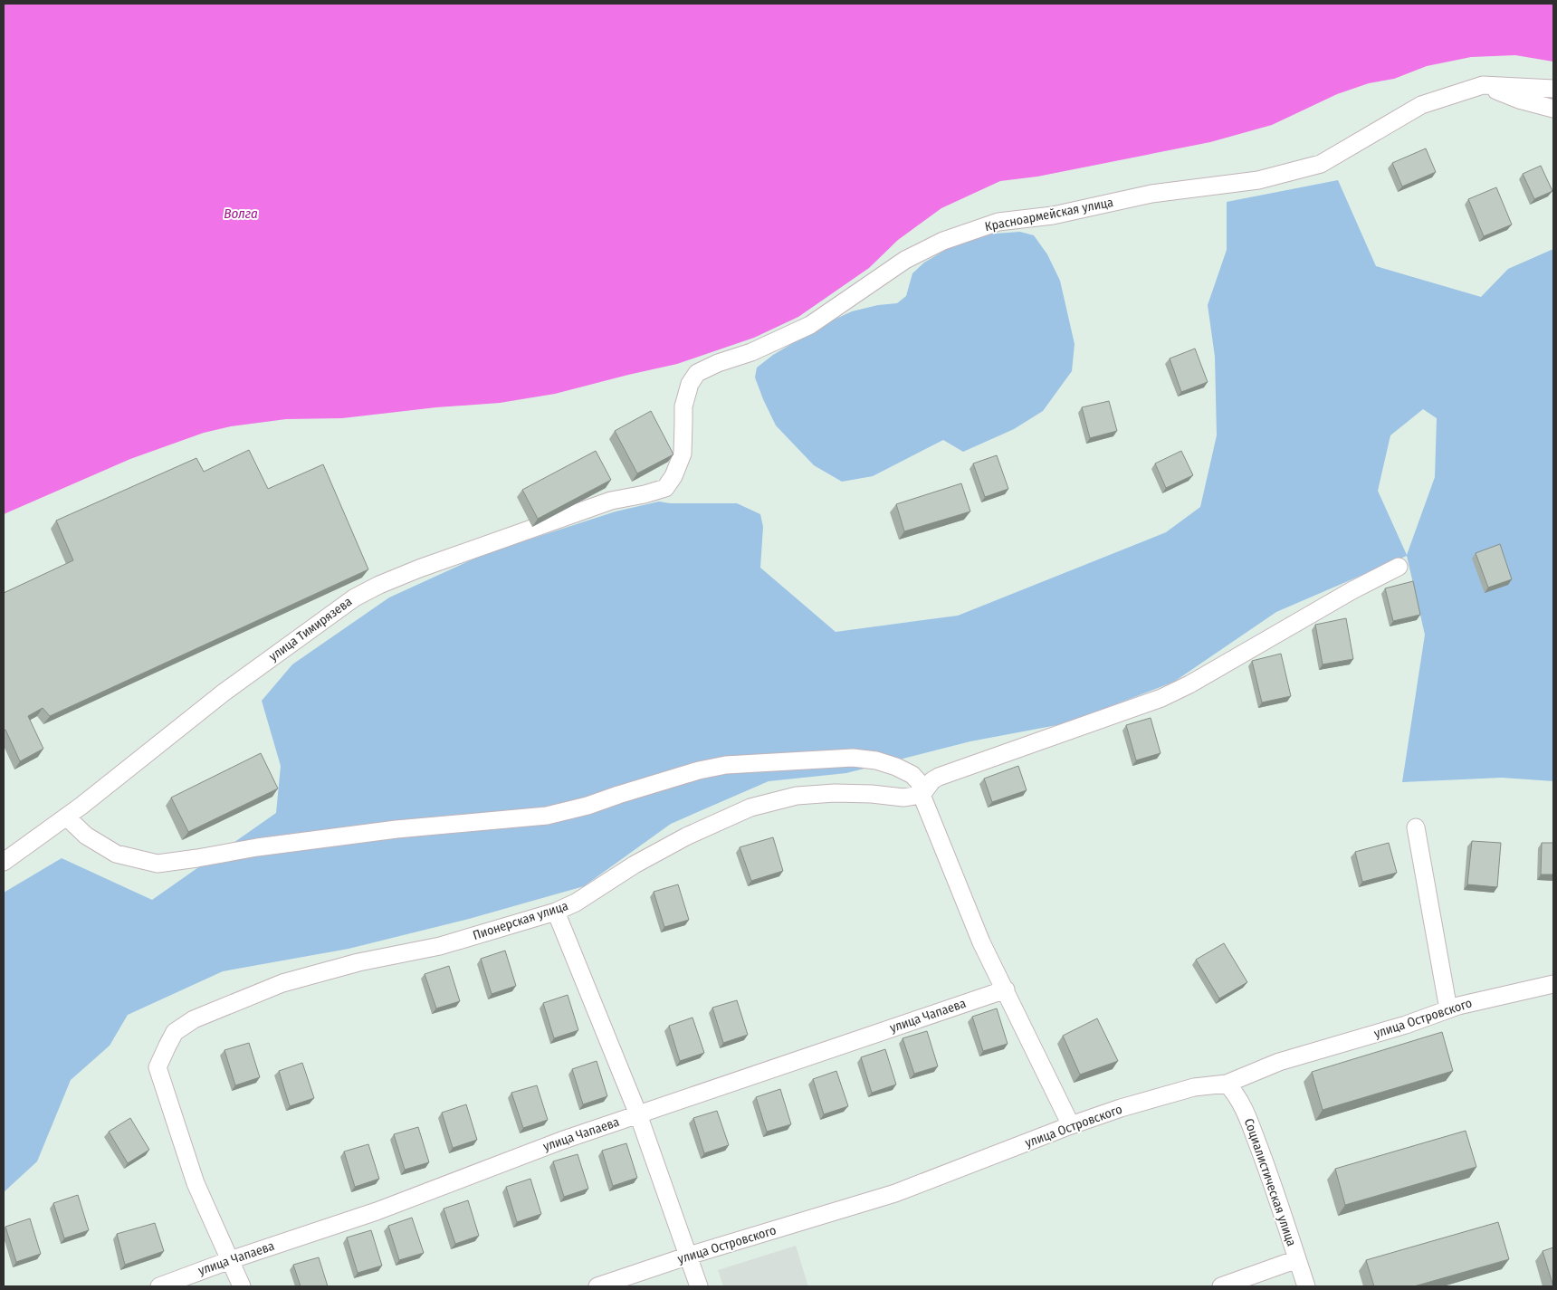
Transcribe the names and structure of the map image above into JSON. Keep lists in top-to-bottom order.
{
  "streets": {
    "street": [
      "Красноармейская улица",
      "улица Тимирязева",
      "Пионерская улица",
      "улица Чапаева",
      "улица Островского",
      "Социалистическая улица"
    ]
  },
  "crossings": [
    ["Красноармейская улица", "улица Тимирязева"],
    ["Пионерская улица", "улица Чапаева"],
    ["улица Островского", "Социалистическая улица"]
  ],
  "water": ["Волга"]
}
